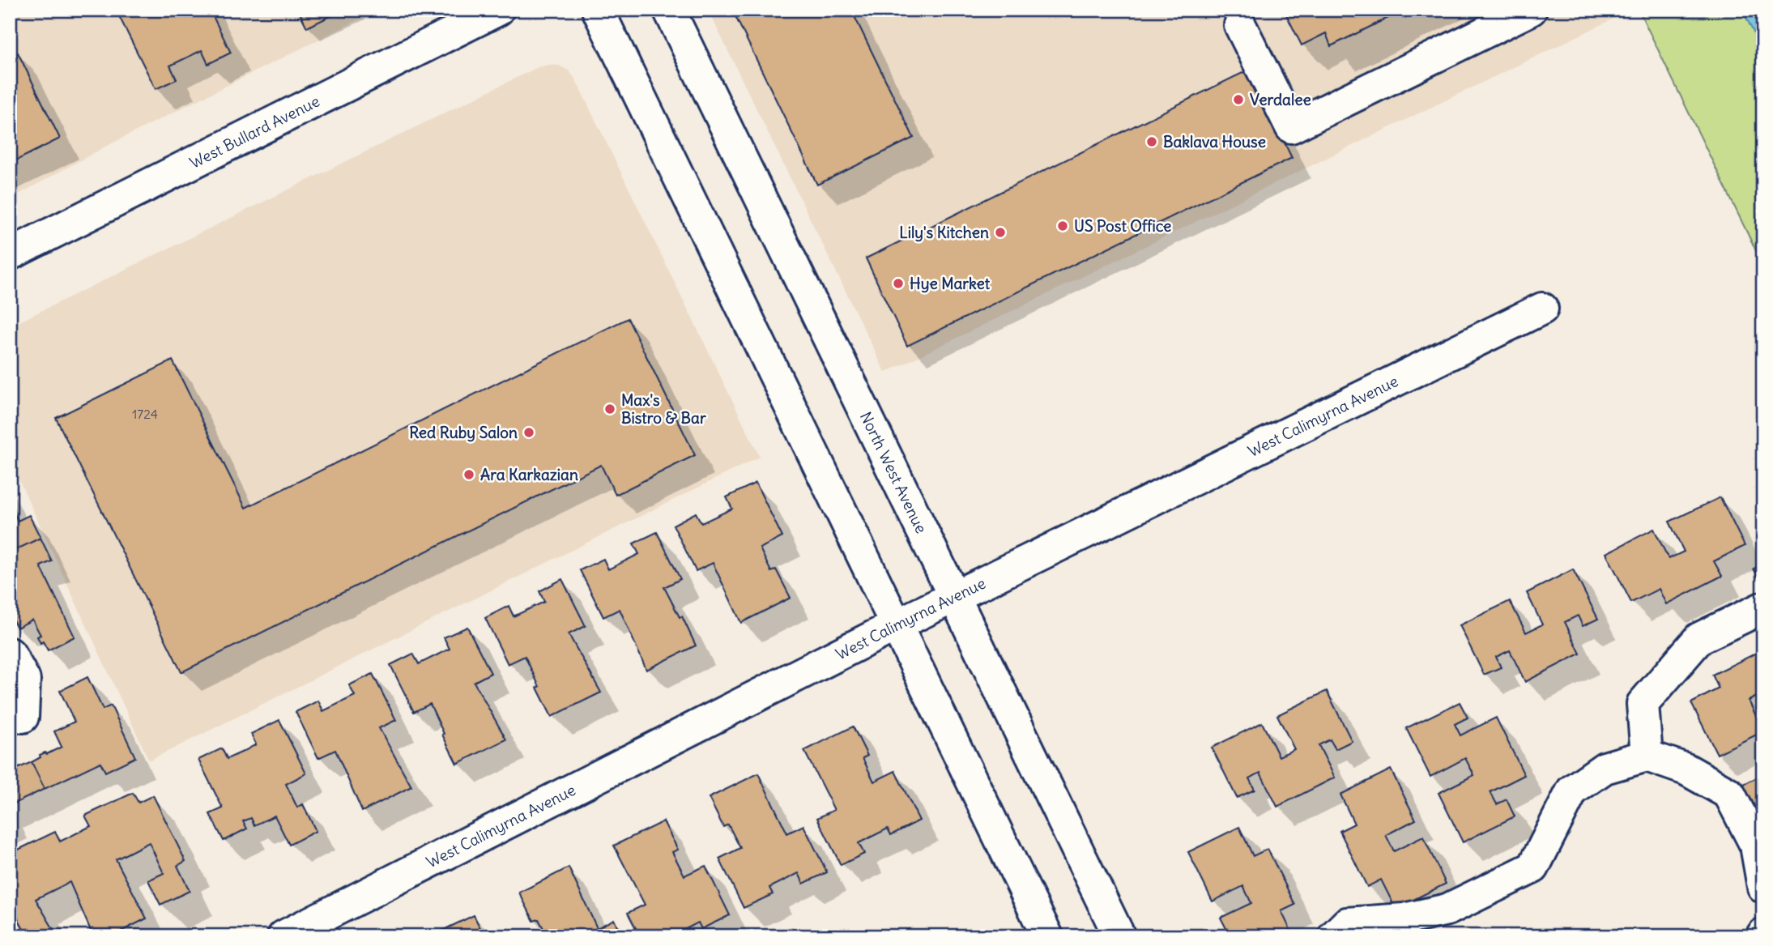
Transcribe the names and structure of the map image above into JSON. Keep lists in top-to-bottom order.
{
  "streets": {
    "main road": ["West Bullard Avenue", "West Calimyrna Avenue", "North West Avenue"]
  },
  "crossings": [
    ["West Calimyrna Avenue", "North West Avenue"]
  ],
  "places": [
    "Verdalee",
    "Baklava House",
    "US Post Office",
    "Lily's Kitchen",
    "Hye Market",
    "Max's Bistro & Bar",
    "Red Ruby Salon",
    "Ara Karkazian"
  ],
  "house_numbers": ["1724"]
}
